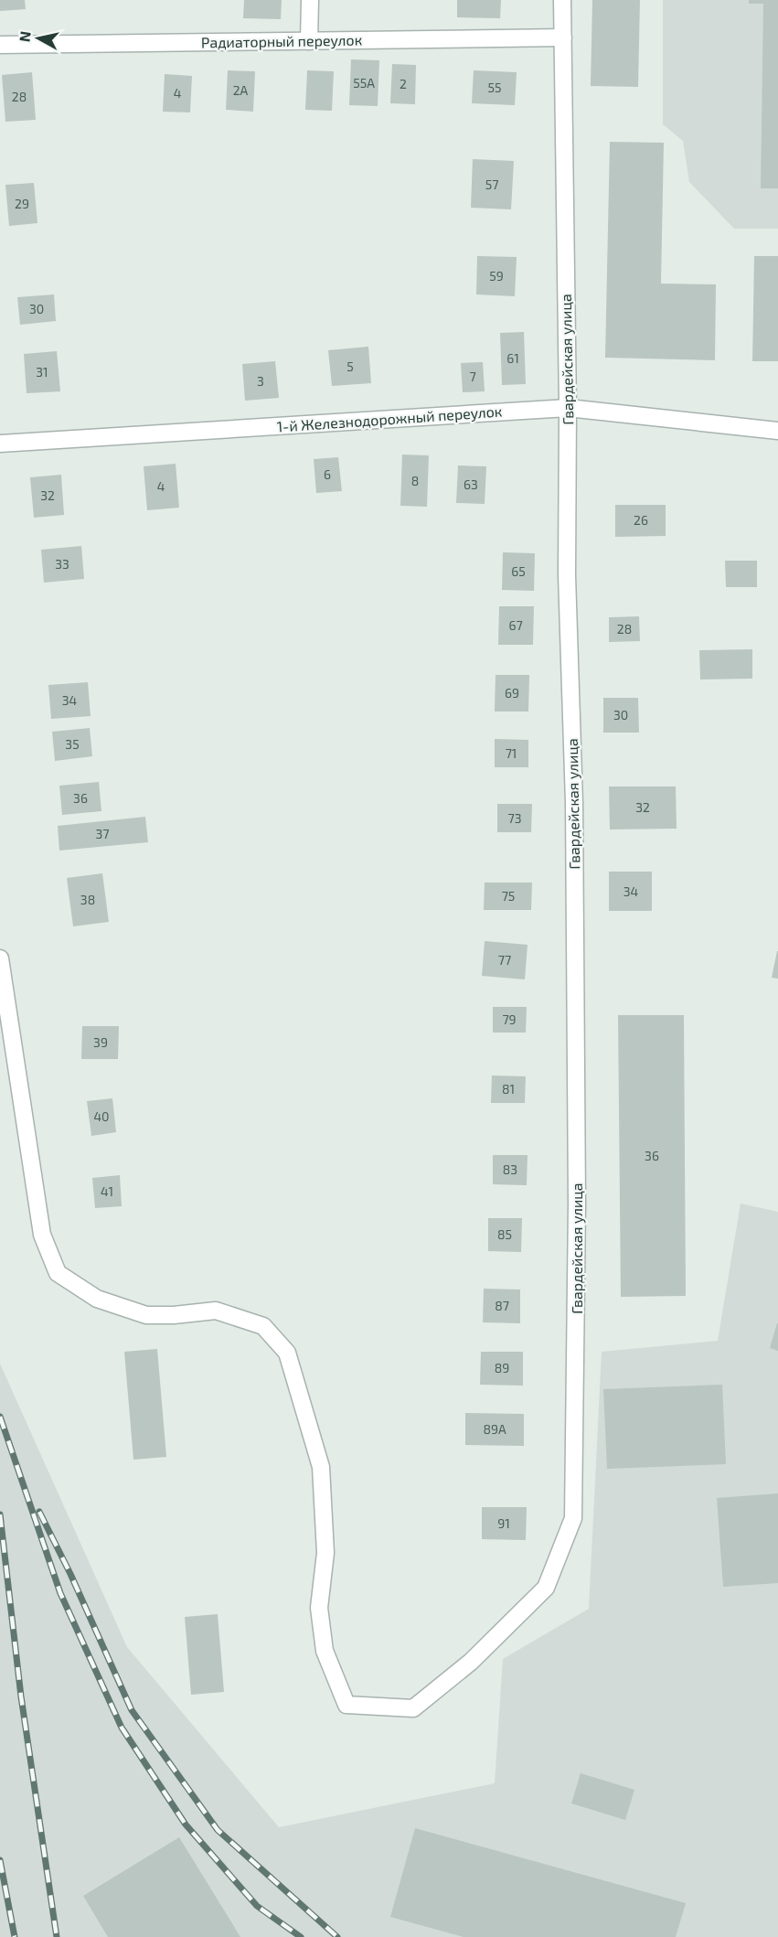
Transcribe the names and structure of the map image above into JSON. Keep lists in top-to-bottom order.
{
  "streets": {
    "street": ["Радиаторный переулок", "Гвардейская улица", "1-й Железнодорожный переулок"]
  },
  "crossings": [
    ["Радиаторный переулок", "Гвардейская улица"],
    ["Гвардейская улица", "1-й Железнодорожный переулок"]
  ],
  "house_numbers": [
    "55А",
    "2",
    "55",
    "2А",
    "4",
    "28",
    "57",
    "29",
    "59",
    "30",
    "61",
    "5",
    "31",
    "7",
    "3",
    "6",
    "8",
    "63",
    "4",
    "32",
    "26",
    "33",
    "65",
    "67",
    "28",
    "69",
    "34",
    "30",
    "35",
    "71",
    "36",
    "32",
    "73",
    "37",
    "34",
    "75",
    "38",
    "77",
    "79",
    "39",
    "81",
    "40",
    "36",
    "83",
    "41",
    "85",
    "87",
    "89",
    "89А",
    "91"
  ],
  "north": "left"
}
